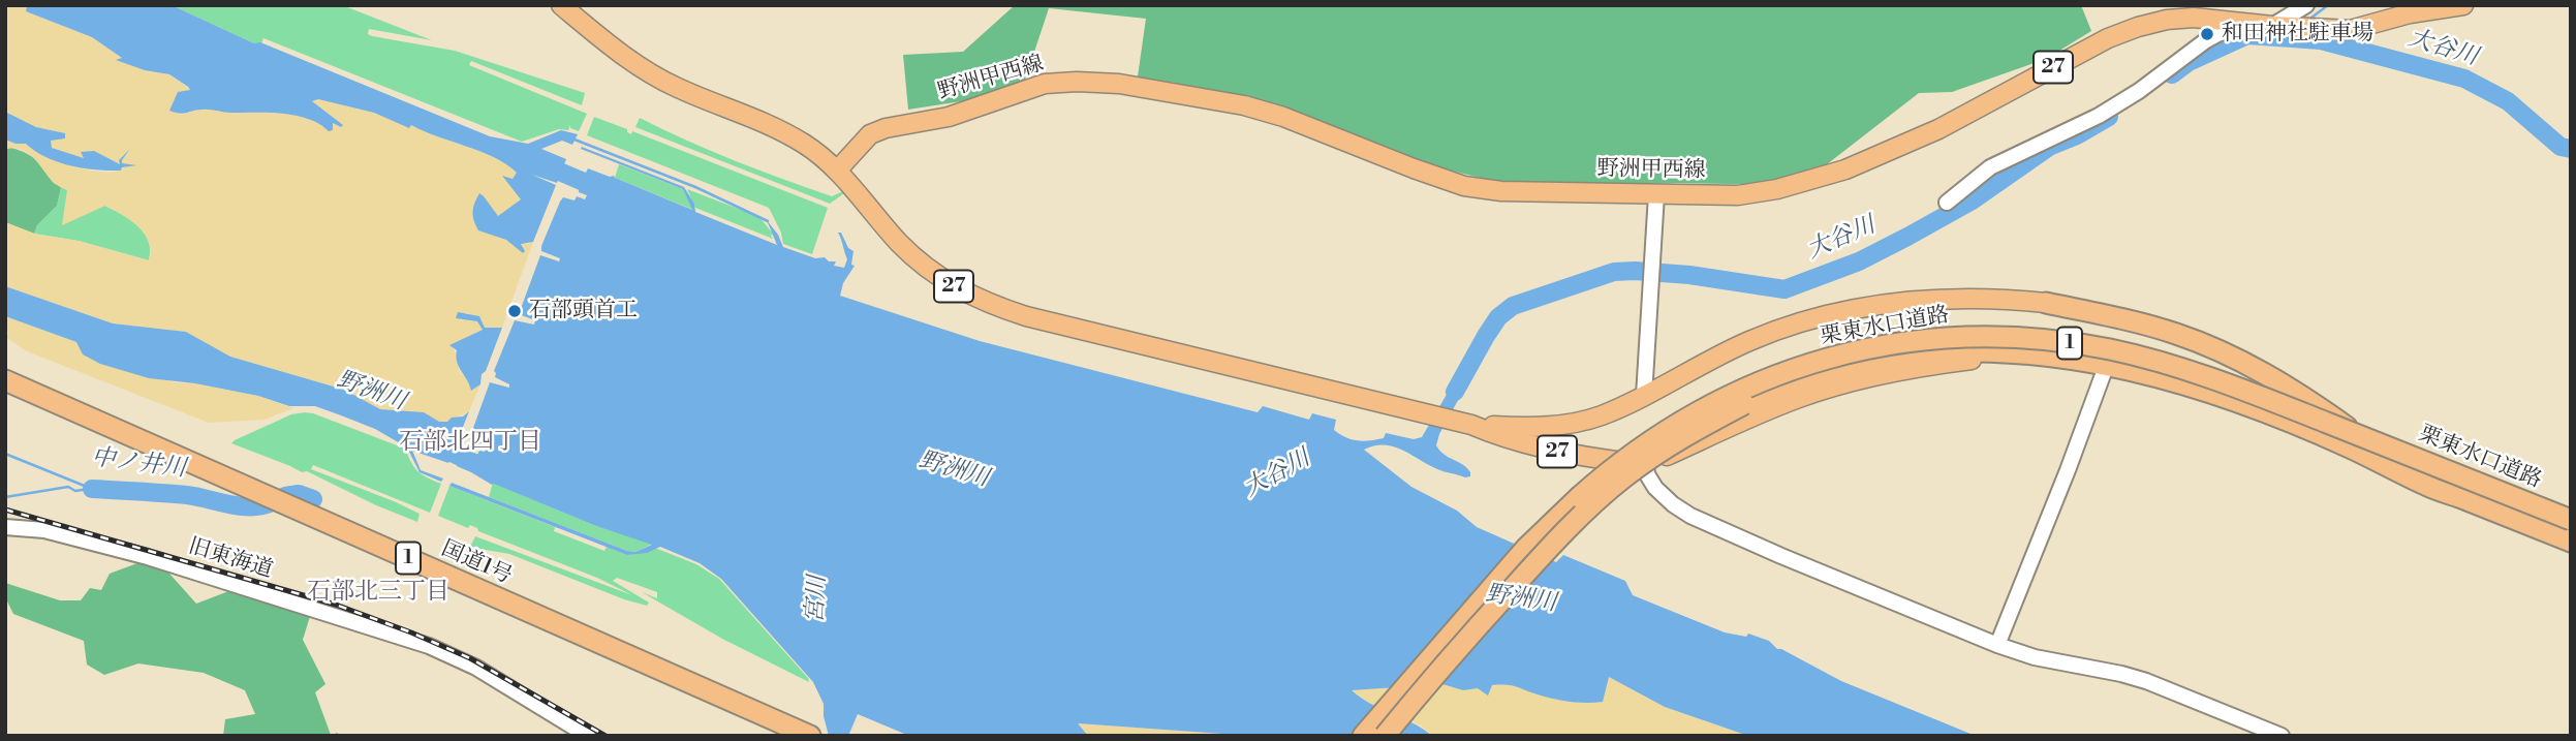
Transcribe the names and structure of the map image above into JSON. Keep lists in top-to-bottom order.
{
  "streets": {
    "highway": ["栗東水口道路", "1", "国道1号"],
    "main road": ["27", "野洲甲西線"],
    "street": ["旧東海道"]
  },
  "crossings": [
    ["27", "野洲甲西線"],
    ["27", "1"],
    ["栗東水口道路", "1"]
  ],
  "districts": ["石部北四丁目", "石部北三丁目"],
  "water": [
    "大谷川",
    "野洲川",
    "中ノ井川",
    "宮川"
  ],
  "places": ["和田神社駐車場", "石部頭首工"]
}
